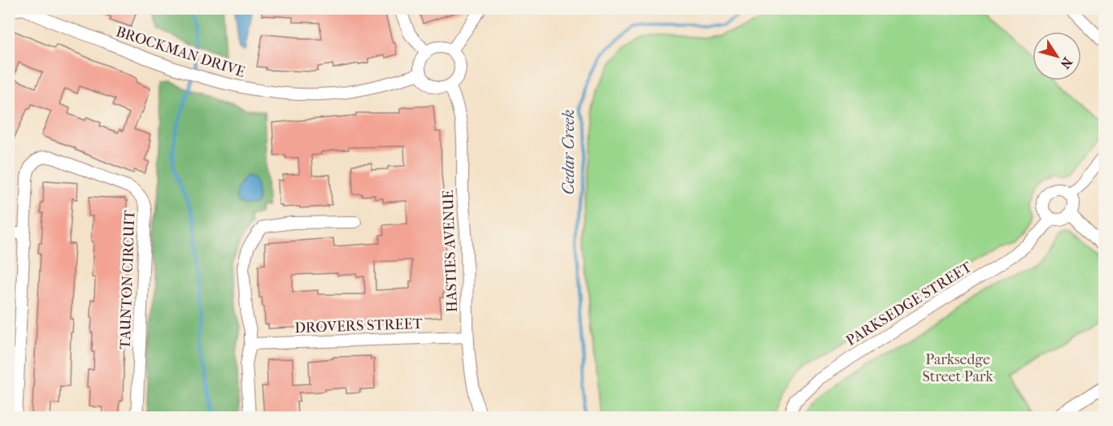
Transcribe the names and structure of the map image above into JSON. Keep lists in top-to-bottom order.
{
  "streets": {
    "street": [
      "BROCKMAN DRIVE",
      "HASTIES AVENUE",
      "TAUNTON CIRCUIT",
      "PARKSEDGE STREET",
      "DROVERS STREET"
    ]
  },
  "crossings": [
    ["BROCKMAN DRIVE", "HASTIES AVENUE"],
    ["HASTIES AVENUE", "DROVERS STREET"]
  ],
  "water": ["Cedar Creek"],
  "parks": ["Parksedge Street Park"],
  "north": "bottom right"
}
